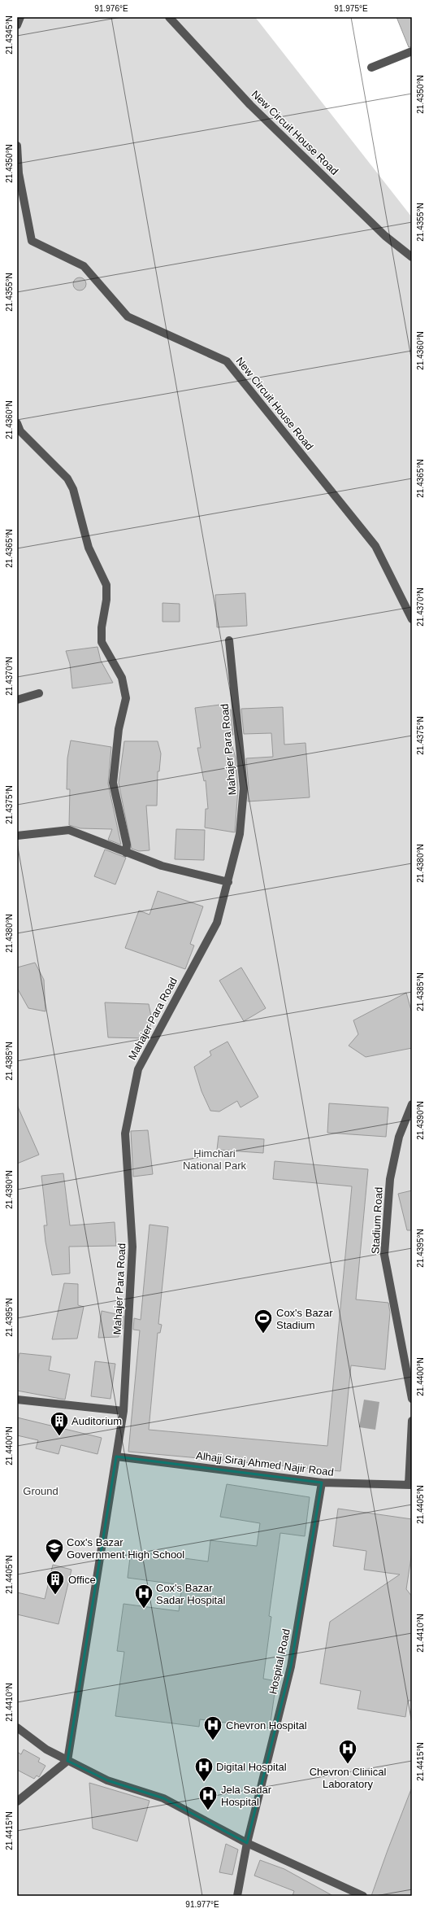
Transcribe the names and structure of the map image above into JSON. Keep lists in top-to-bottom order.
{
  "streets": {
    "street": [
      "New Circuit House Road",
      "Mahajer Para Road",
      "Stadium Road",
      "Alhajj Siraj Ahmed Najir Road",
      "Hospital Road"
    ]
  },
  "crossings": [
    ["Mahajer Para Road", "Alhajj Siraj Ahmed Najir Road"],
    ["Alhajj Siraj Ahmed Najir Road", "Hospital Road"]
  ],
  "parks": ["Himchari National Park", "Ground"],
  "places": {
    "sports": ["Cox's Bazar Stadium"],
    "building": ["Auditorium", "Office"],
    "school or university": ["Cox's Bazar Government High School"],
    "hospital": [
      "Cox's Bazar Sadar Hospital",
      "Chevron Hospital",
      "Chevron Clinical Laboratory",
      "Digital Hospital",
      "Jela Sadar Hospital"
    ]
  },
  "coordinates": [
    "91.976°E",
    "91.975°E",
    "21.4345°N",
    "21.4350°N",
    "21.4355°N",
    "21.4360°N",
    "21.4365°N",
    "21.4370°N",
    "21.4375°N",
    "21.4380°N",
    "21.4385°N",
    "21.4390°N",
    "21.4395°N",
    "21.4400°N",
    "21.4405°N",
    "21.4410°N",
    "21.4415°N",
    "91.977°E"
  ]
}
